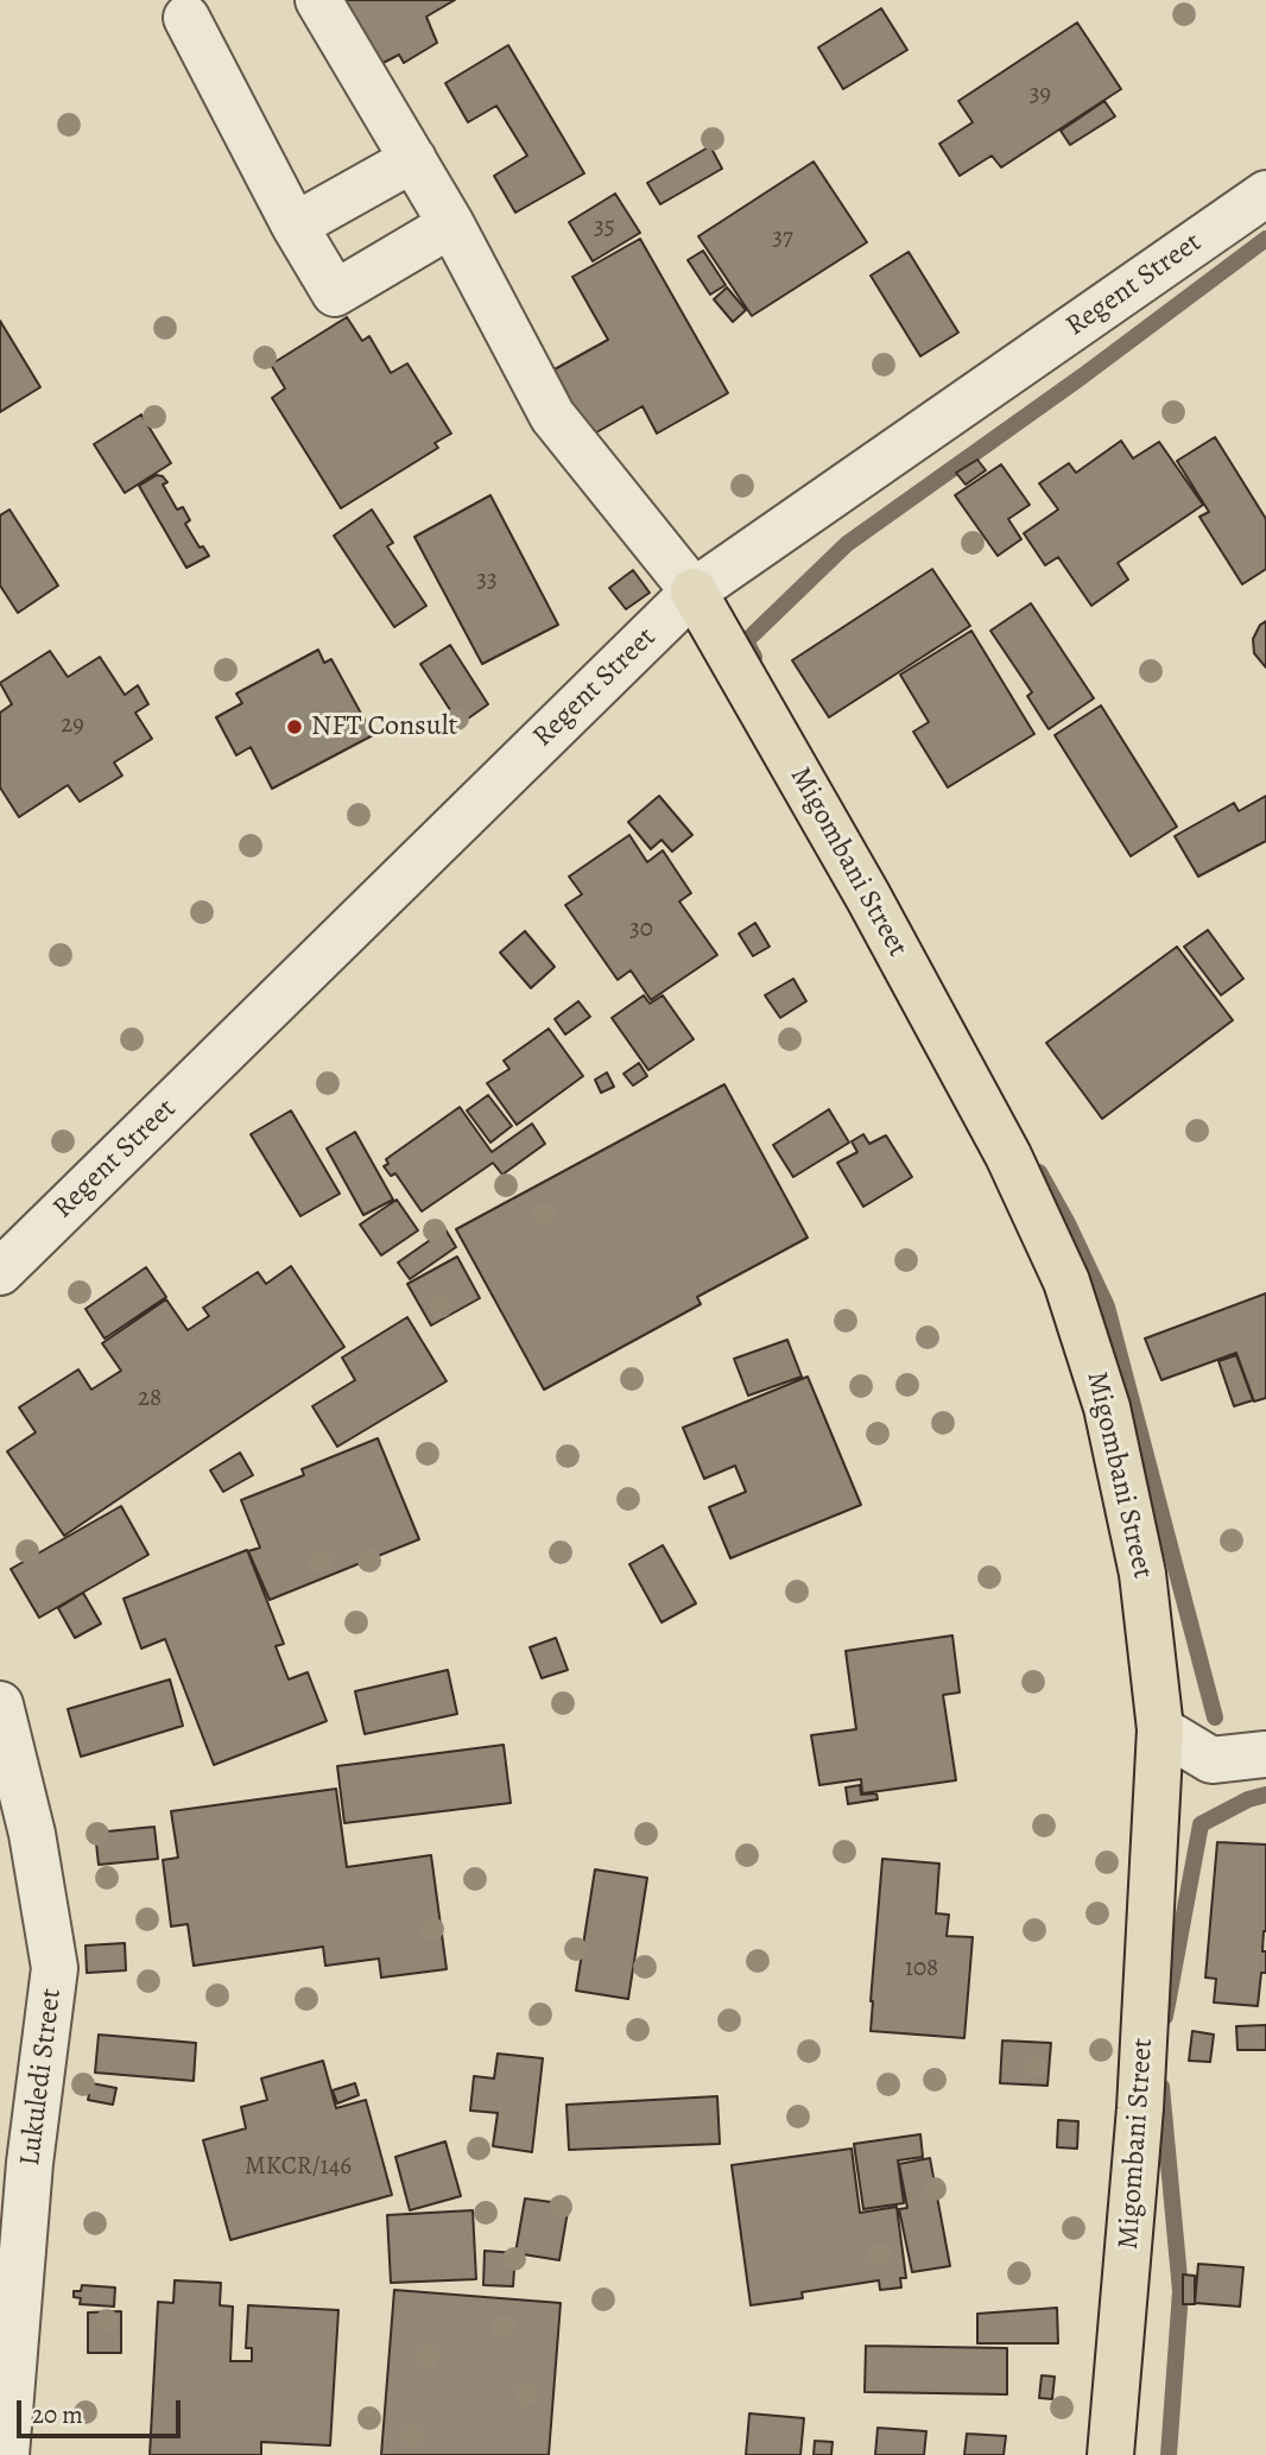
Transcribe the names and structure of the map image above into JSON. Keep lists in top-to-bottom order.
{
  "streets": {
    "main road": ["Migombani Street"],
    "street": ["Regent Street", "Lukuledi Street"]
  },
  "crossings": [
    ["Regent Street", "Migombani Street"]
  ],
  "places": ["NFT Consult"],
  "house_numbers": [
    "39",
    "35",
    "37",
    "33",
    "29",
    "30",
    "28",
    "108",
    "MKCR/146"
  ],
  "scale_bar": "20 m"
}
